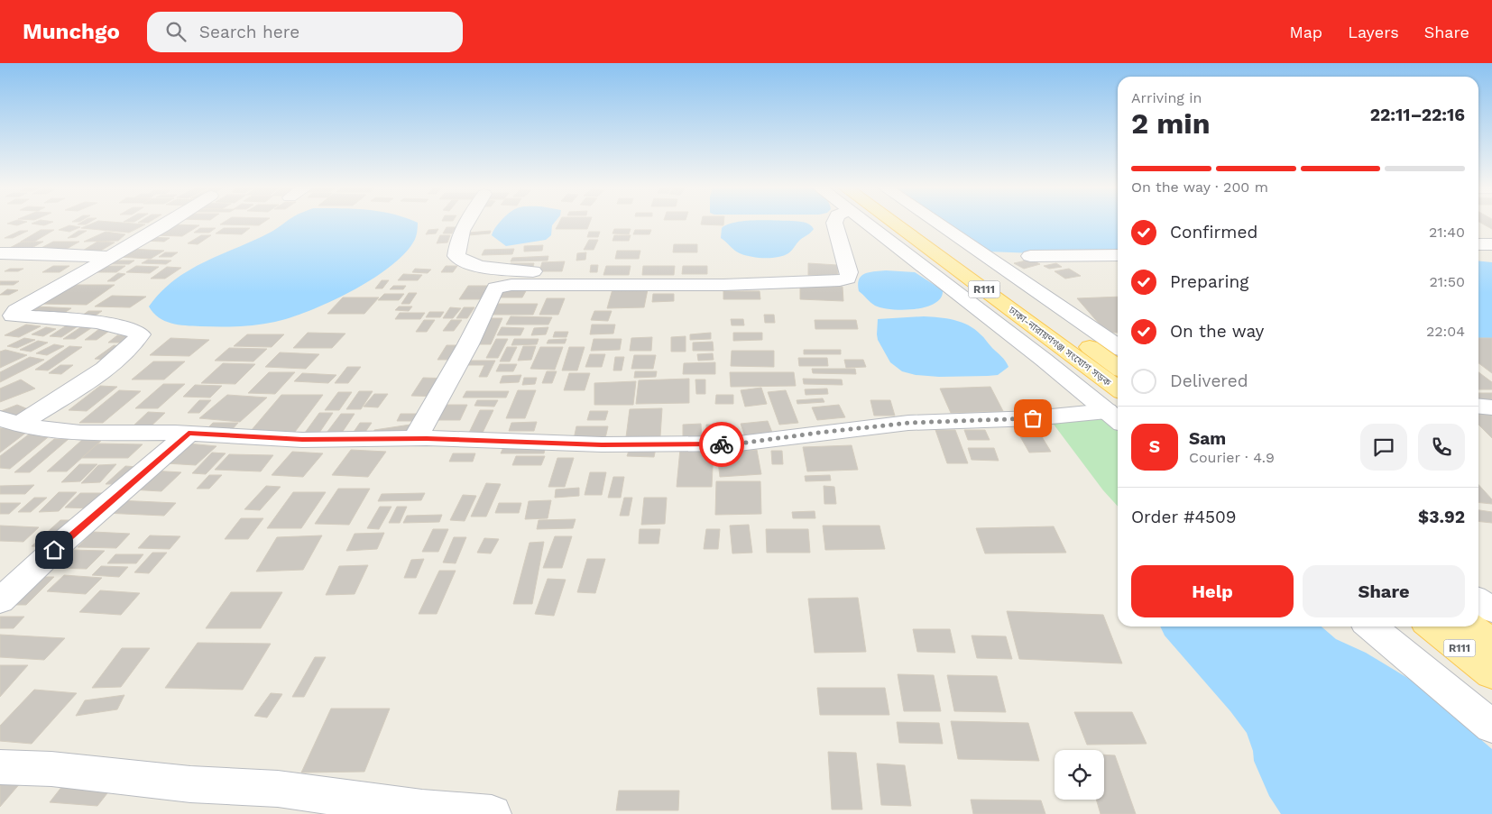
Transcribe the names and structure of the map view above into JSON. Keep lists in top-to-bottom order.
{
  "streets": {
    "main road": ["R111", "ঢাকা-নারায়ণগঞ্জ সংযোগ সড়ক"]
  },
  "page": {
    "header": "Munchgo",
    "search": "Search here",
    "nav": ["Map", "Layers", "Share"],
    "heading": ["2 min", "Arriving in", "22:11–22:16"],
    "panel": [
      "Sam",
      "Courier · 4.9",
      "Order #4509",
      "$3.92"
    ],
    "bar": "On the way · 200 m",
    "list": [
      ["Confirmed", "21:40"],
      ["Preparing", "21:50"],
      ["On the way", "22:04"],
      "Delivered"
    ],
    "round": "S",
    "buttons": ["Help", "Share"]
  }
}
